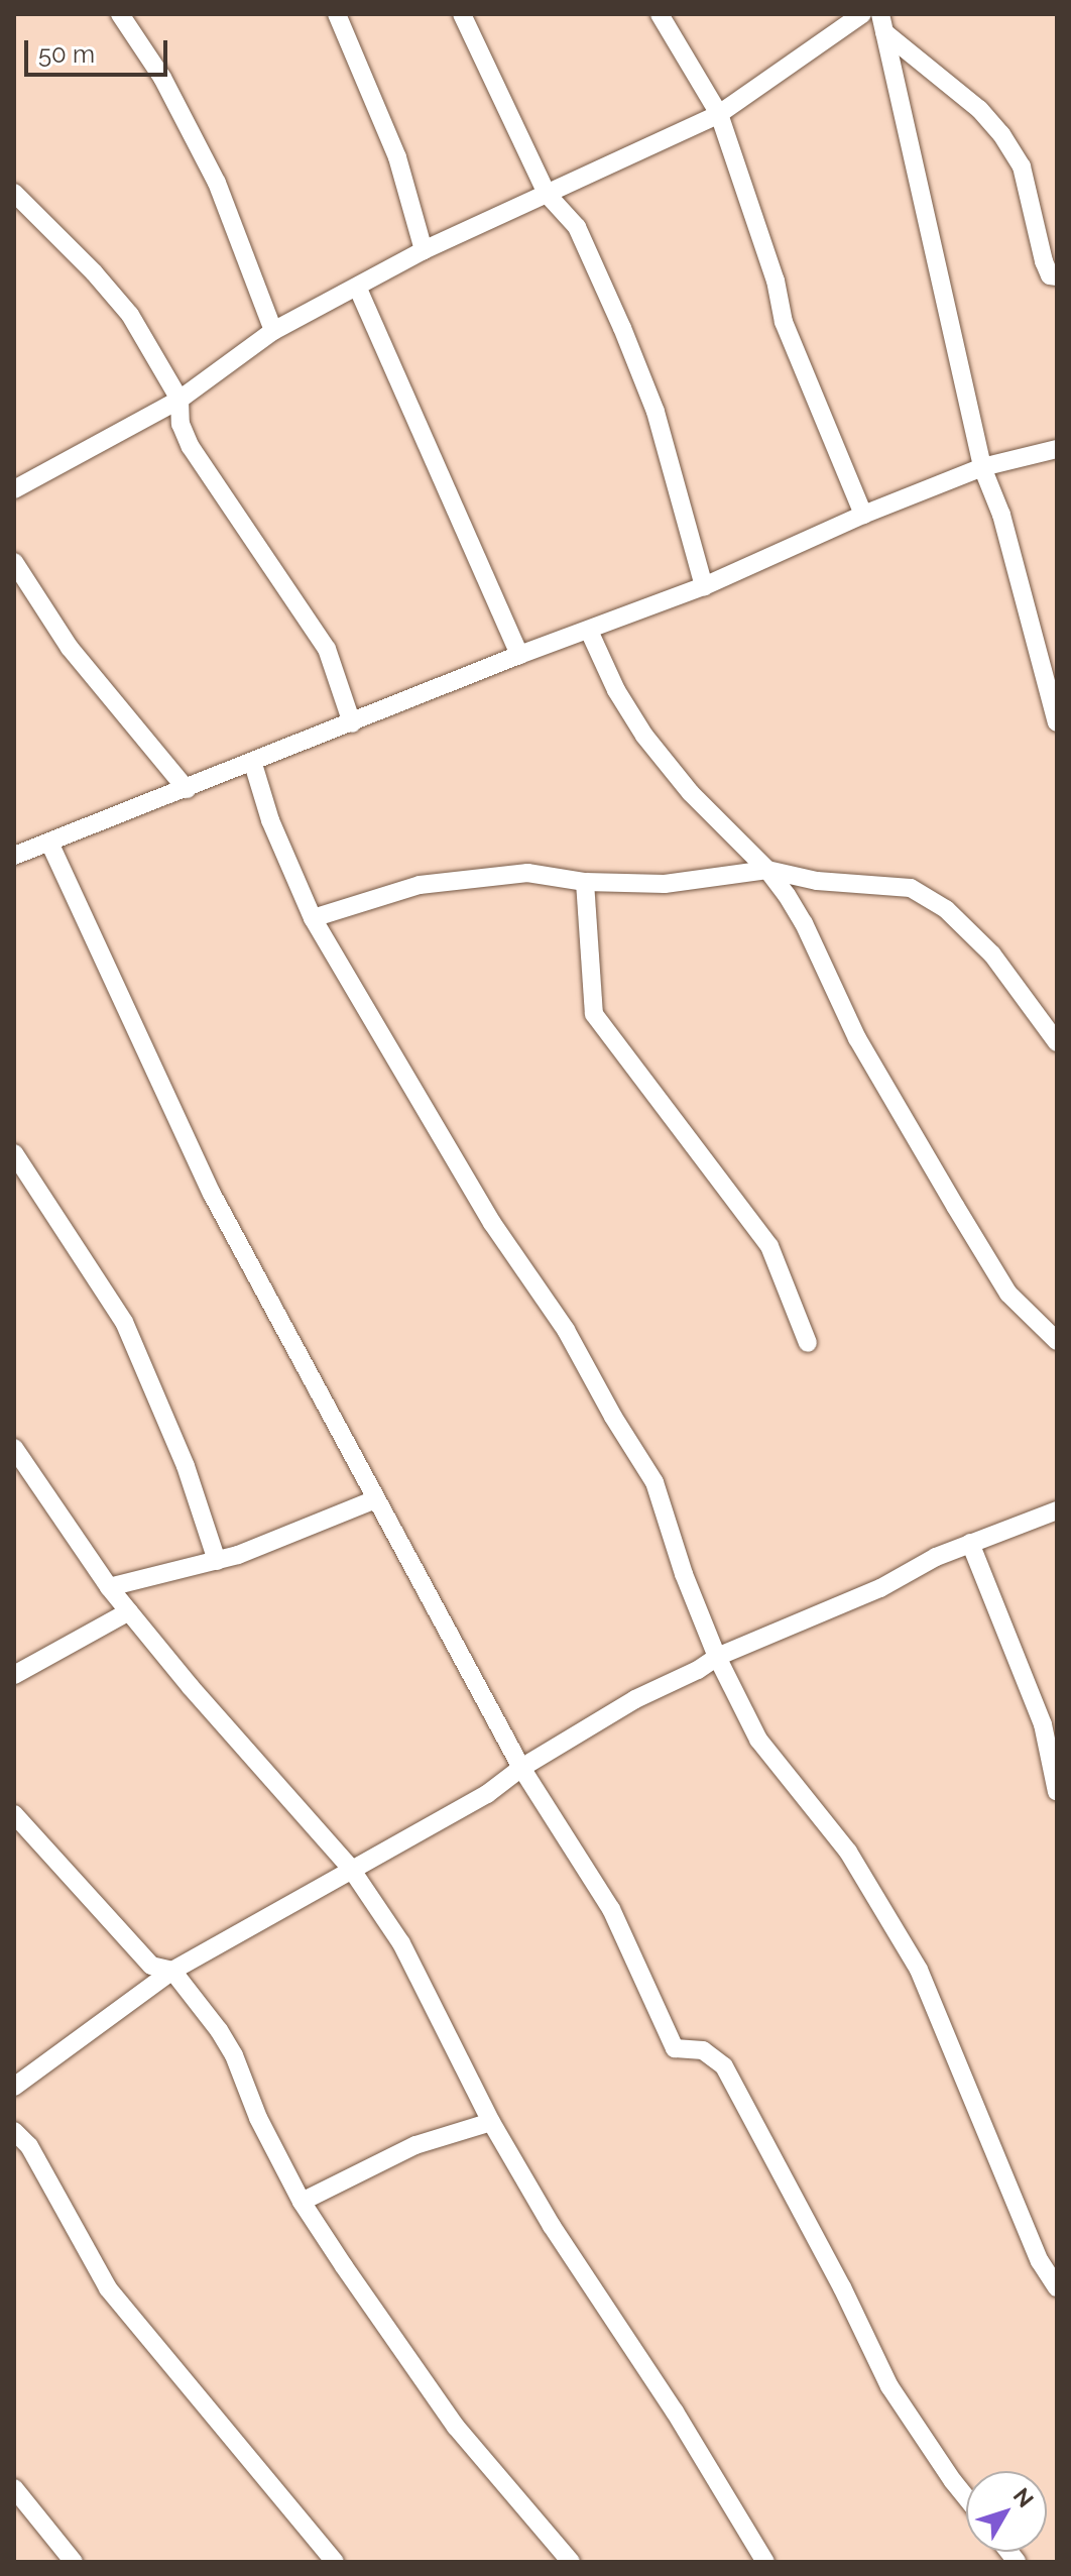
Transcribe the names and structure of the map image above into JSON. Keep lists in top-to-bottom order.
{
  "scale_bar": "50 m",
  "north": "top right"
}
